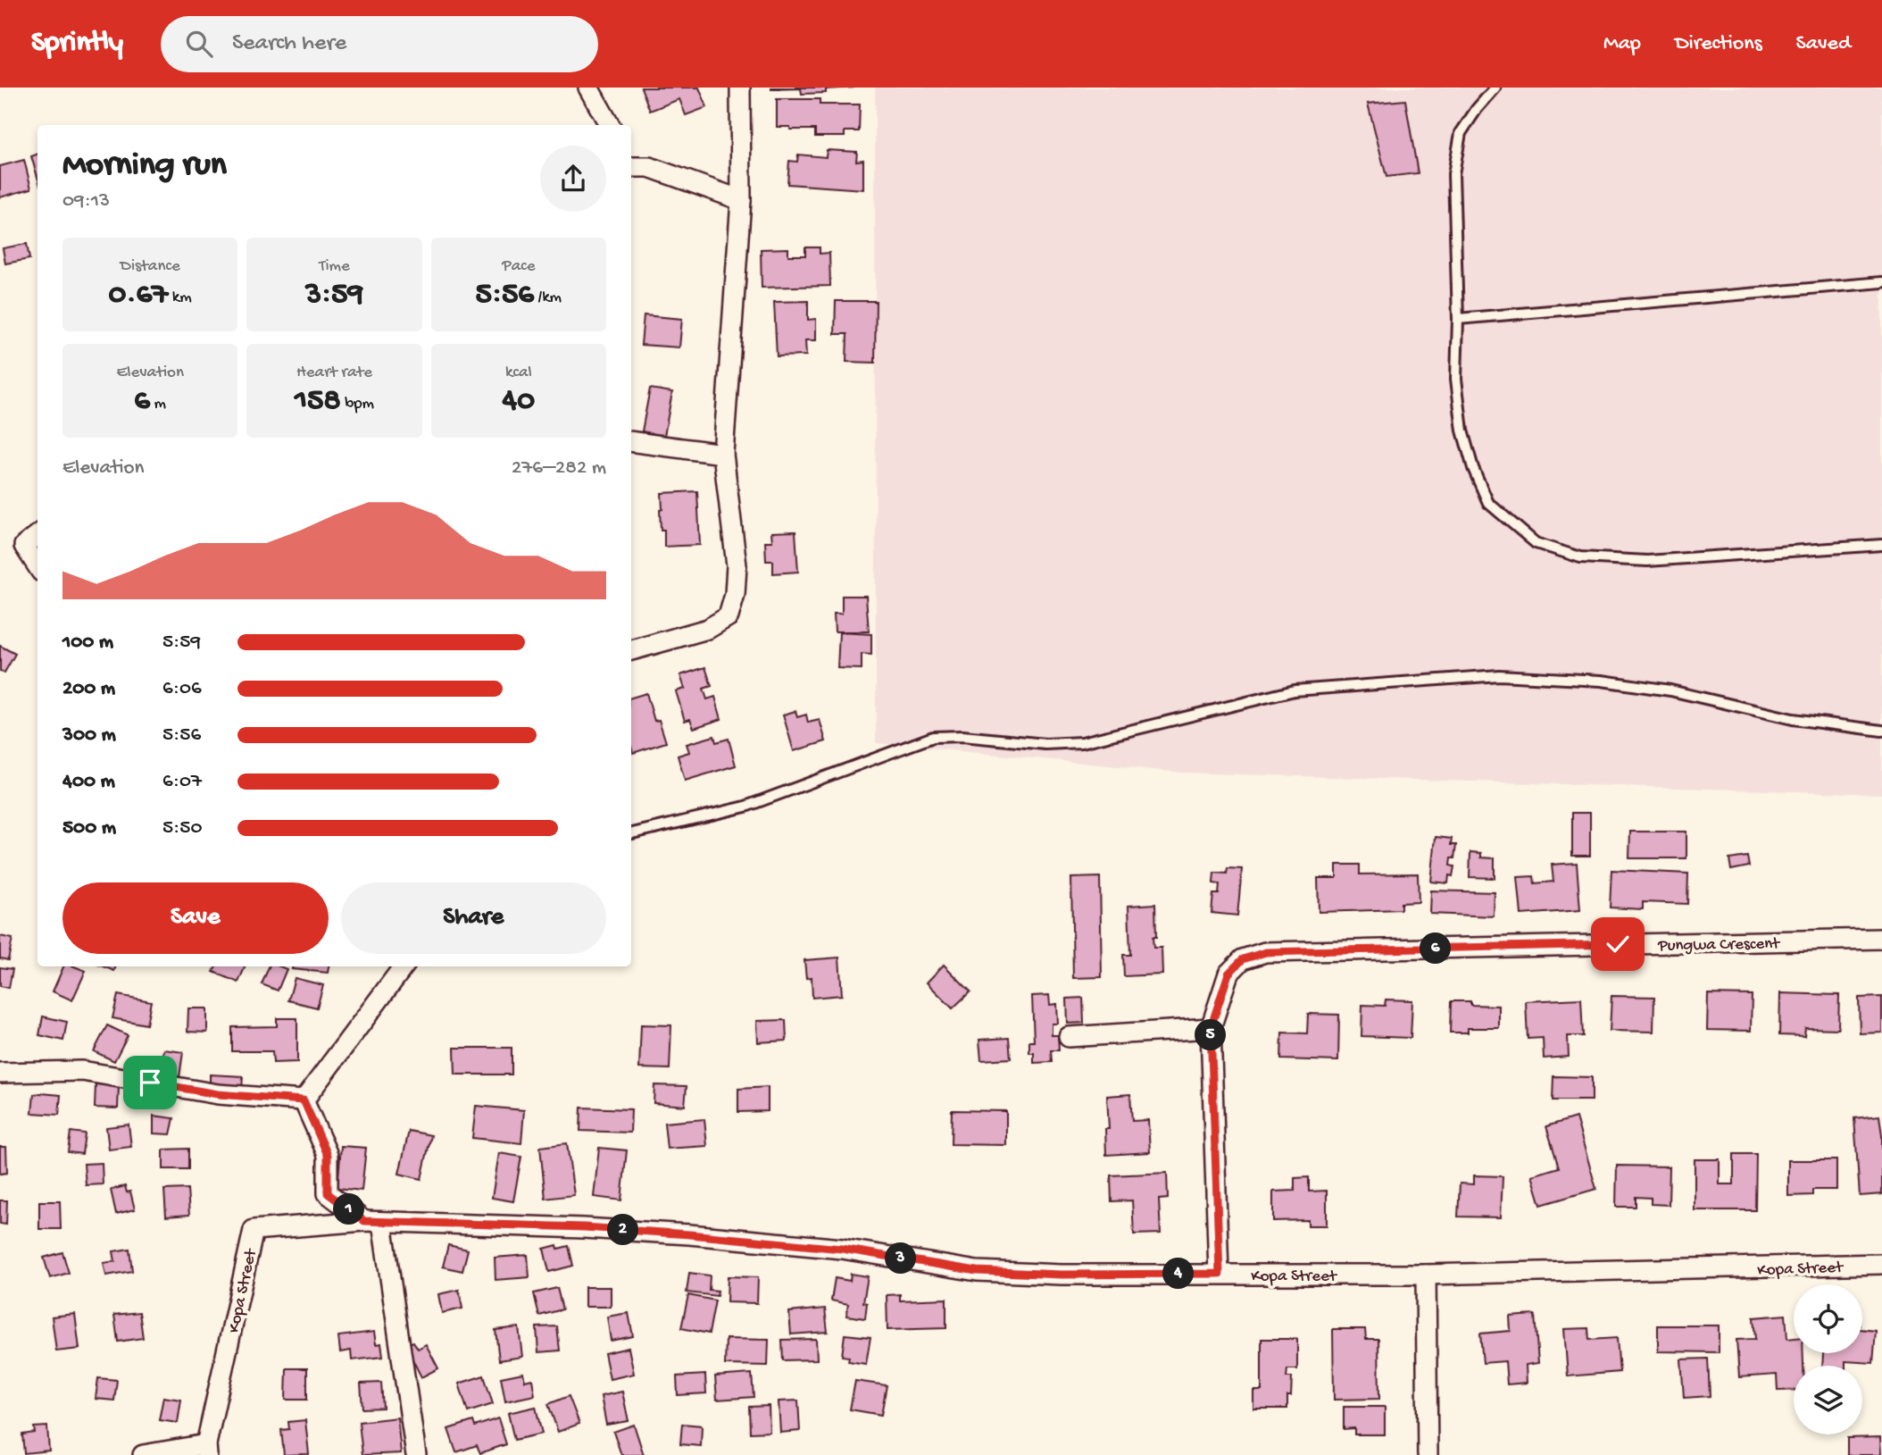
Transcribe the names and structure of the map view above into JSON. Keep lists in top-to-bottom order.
{
  "streets": {
    "street": ["Pungwa Crescent", "Kopa Street"]
  },
  "crossings": [
    ["Pungwa Crescent", "Kopa Street"]
  ],
  "page": {
    "header": "Sprintly",
    "search": "Search here",
    "nav": ["Map", "Directions", "Saved"],
    "heading": ["Morning run", "09:13"],
    "stats": [
      ["Distance", "0.67 km"],
      ["Time", "3:59"],
      ["Pace", "5:56 /km"],
      ["Elevation", "6 m"],
      ["Heart rate", "158 bpm"],
      ["kcal", "40"]
    ],
    "chart": ["Elevation", "276–282 m"],
    "list": [
      {
        "name": "100 m",
        "note": "5:59"
      },
      {
        "name": "200 m",
        "note": "6:06"
      },
      {
        "name": "300 m",
        "note": "5:56"
      },
      {
        "name": "400 m",
        "note": "6:07"
      },
      {
        "name": "500 m",
        "note": "5:50"
      }
    ],
    "buttons": ["Save", "Share"],
    "pins": [
      "6",
      "5",
      "1",
      "2",
      "3",
      "4"
    ]
  }
}
